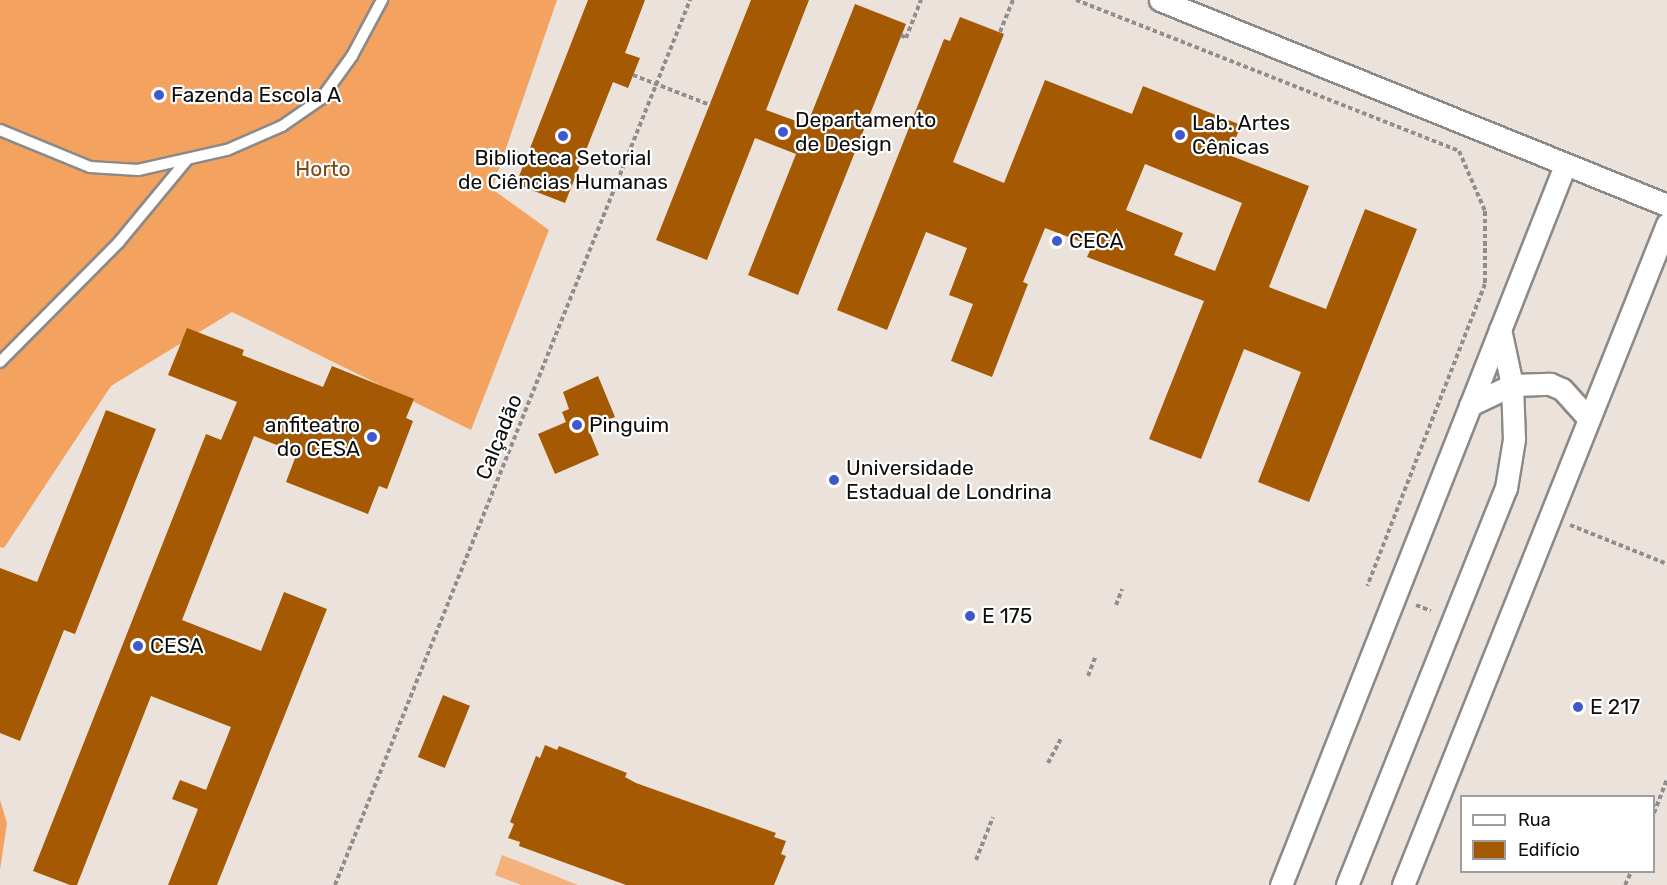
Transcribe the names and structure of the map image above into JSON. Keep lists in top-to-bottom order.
{
  "streets": {
    "path": ["Calçadão"]
  },
  "parks": ["Horto"],
  "places": [
    "Fazenda Escola A",
    "Departamento de Design",
    "Lab. Artes Cênicas",
    "Biblioteca Setorial de Ciências Humanas",
    "CECA",
    "Pinguim",
    "anfiteatro do CESA",
    "Universidade Estadual de Londrina",
    "E 175",
    "CESA",
    "E 217"
  ],
  "legend": ["Rua", "Edifício"]
}
